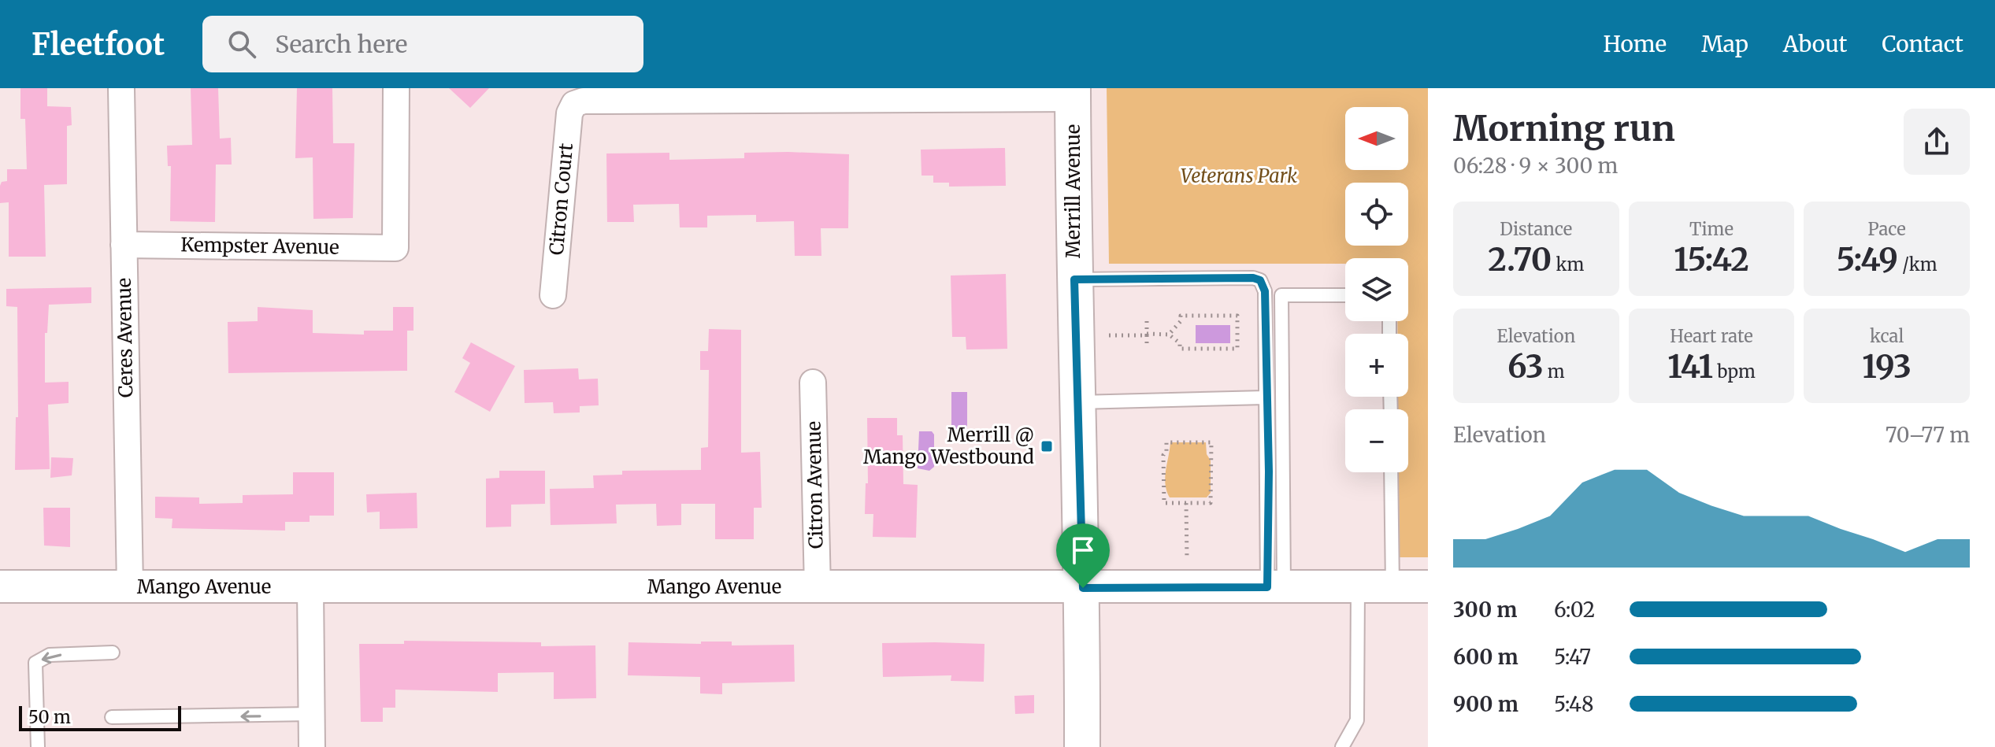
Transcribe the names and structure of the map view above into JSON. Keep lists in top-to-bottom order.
{
  "streets": {
    "main road": ["Merrill Avenue"],
    "street": [
      "Citron Court",
      "Kempster Avenue",
      "Ceres Avenue",
      "Citron Avenue",
      "Mango Avenue"
    ]
  },
  "crossings": [
    ["Merrill Avenue", "Citron Court"],
    ["Merrill Avenue", "Mango Avenue"],
    ["Kempster Avenue", "Ceres Avenue"],
    ["Ceres Avenue", "Mango Avenue"],
    ["Citron Avenue", "Mango Avenue"]
  ],
  "parks": ["Veterans Park"],
  "places": {
    "transit": ["Merrill @ Mango Westbound"]
  },
  "scale_bar": "50 m",
  "north": "left",
  "page": {
    "header": "Fleetfoot",
    "search": "Search here",
    "nav": [
      "Home",
      "Map",
      "About",
      "Contact"
    ],
    "heading": ["Morning run", "06:28 · 9 × 300 m"],
    "map_buttons": ["+", "−"],
    "stats": [
      ["Distance", "2.70 km"],
      ["Time", "15:42"],
      ["Pace", "5:49 /km"],
      ["Elevation", "63 m"],
      ["Heart rate", "141 bpm"],
      ["kcal", "193"]
    ],
    "chart": ["Elevation", "70–77 m"],
    "list": [
      {
        "name": "300 m",
        "note": "6:02"
      },
      {
        "name": "600 m",
        "note": "5:47"
      },
      {
        "name": "900 m",
        "note": "5:48"
      }
    ],
    "scale": "50 m"
  }
}
